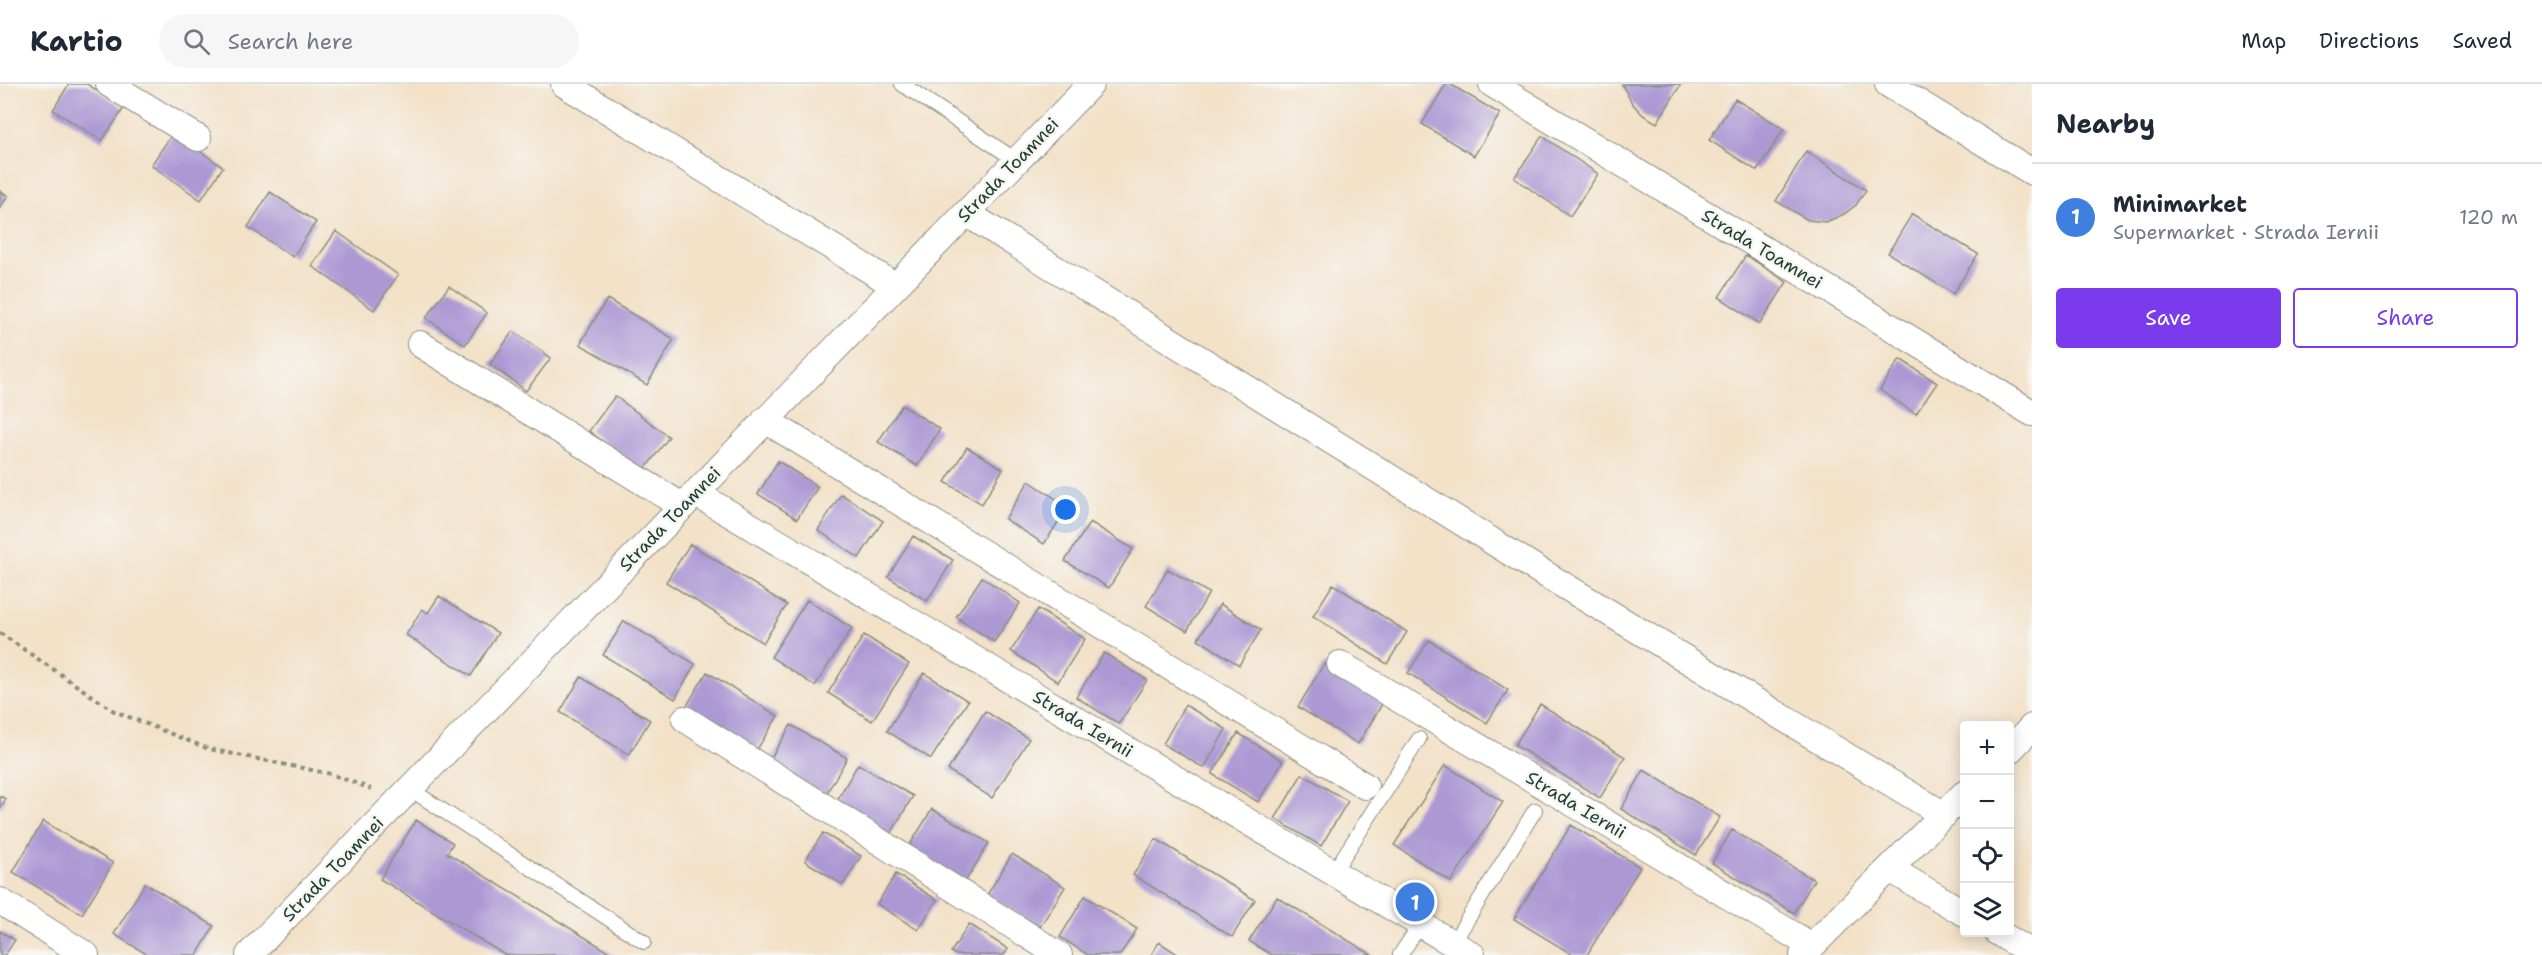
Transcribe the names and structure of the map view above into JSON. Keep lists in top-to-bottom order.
{
  "streets": {
    "street": ["Strada Toamnei", "Strada Iernii"]
  },
  "crossings": [
    ["Strada Toamnei", "Strada Iernii"]
  ],
  "page": {
    "header": "Kartio",
    "search": "Search here",
    "nav": ["Map", "Directions", "Saved"],
    "heading": "Nearby",
    "list": [
      {
        "mark": "1",
        "name": "Minimarket",
        "note": "Supermarket · Strada Iernii",
        "value": "120 m"
      }
    ],
    "buttons": ["Save", "Share"],
    "map_buttons": ["+", "−"],
    "pins": "1"
  }
}
